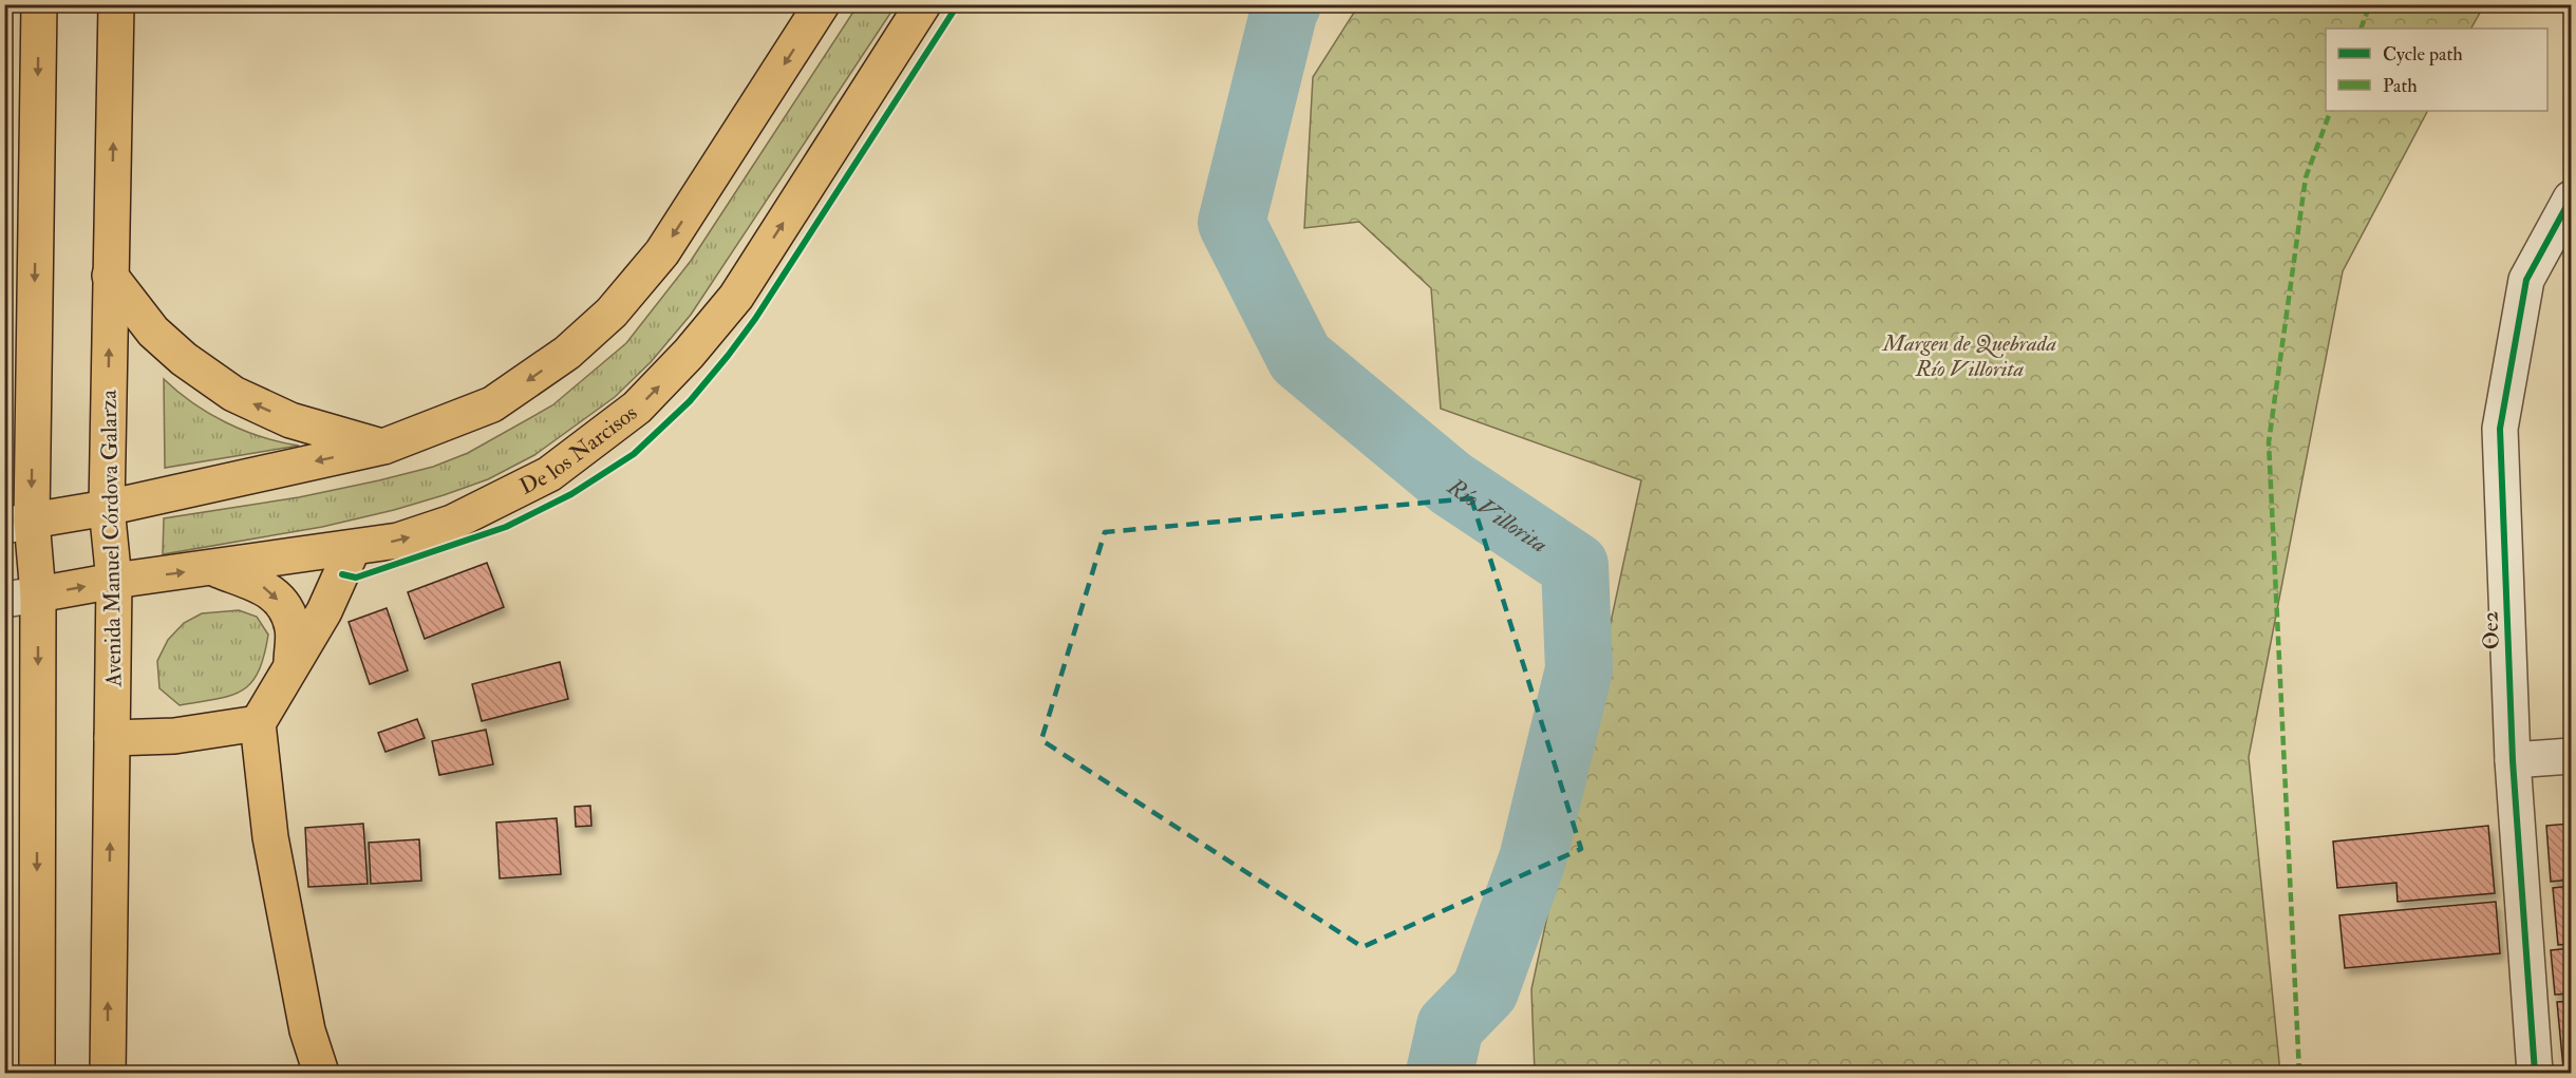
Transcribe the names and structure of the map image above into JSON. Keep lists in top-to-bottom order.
{
  "streets": {
    "main road": ["De los Narcisos", "Avenida Manuel Córdova Galarza"],
    "street": ["Oe2"]
  },
  "crossings": [
    ["De los Narcisos", "Avenida Manuel Córdova Galarza"]
  ],
  "water": ["Río Villorita"],
  "parks": ["Margen de Quebrada Río Villorita"],
  "legend": ["Cycle path", "Path"]
}
